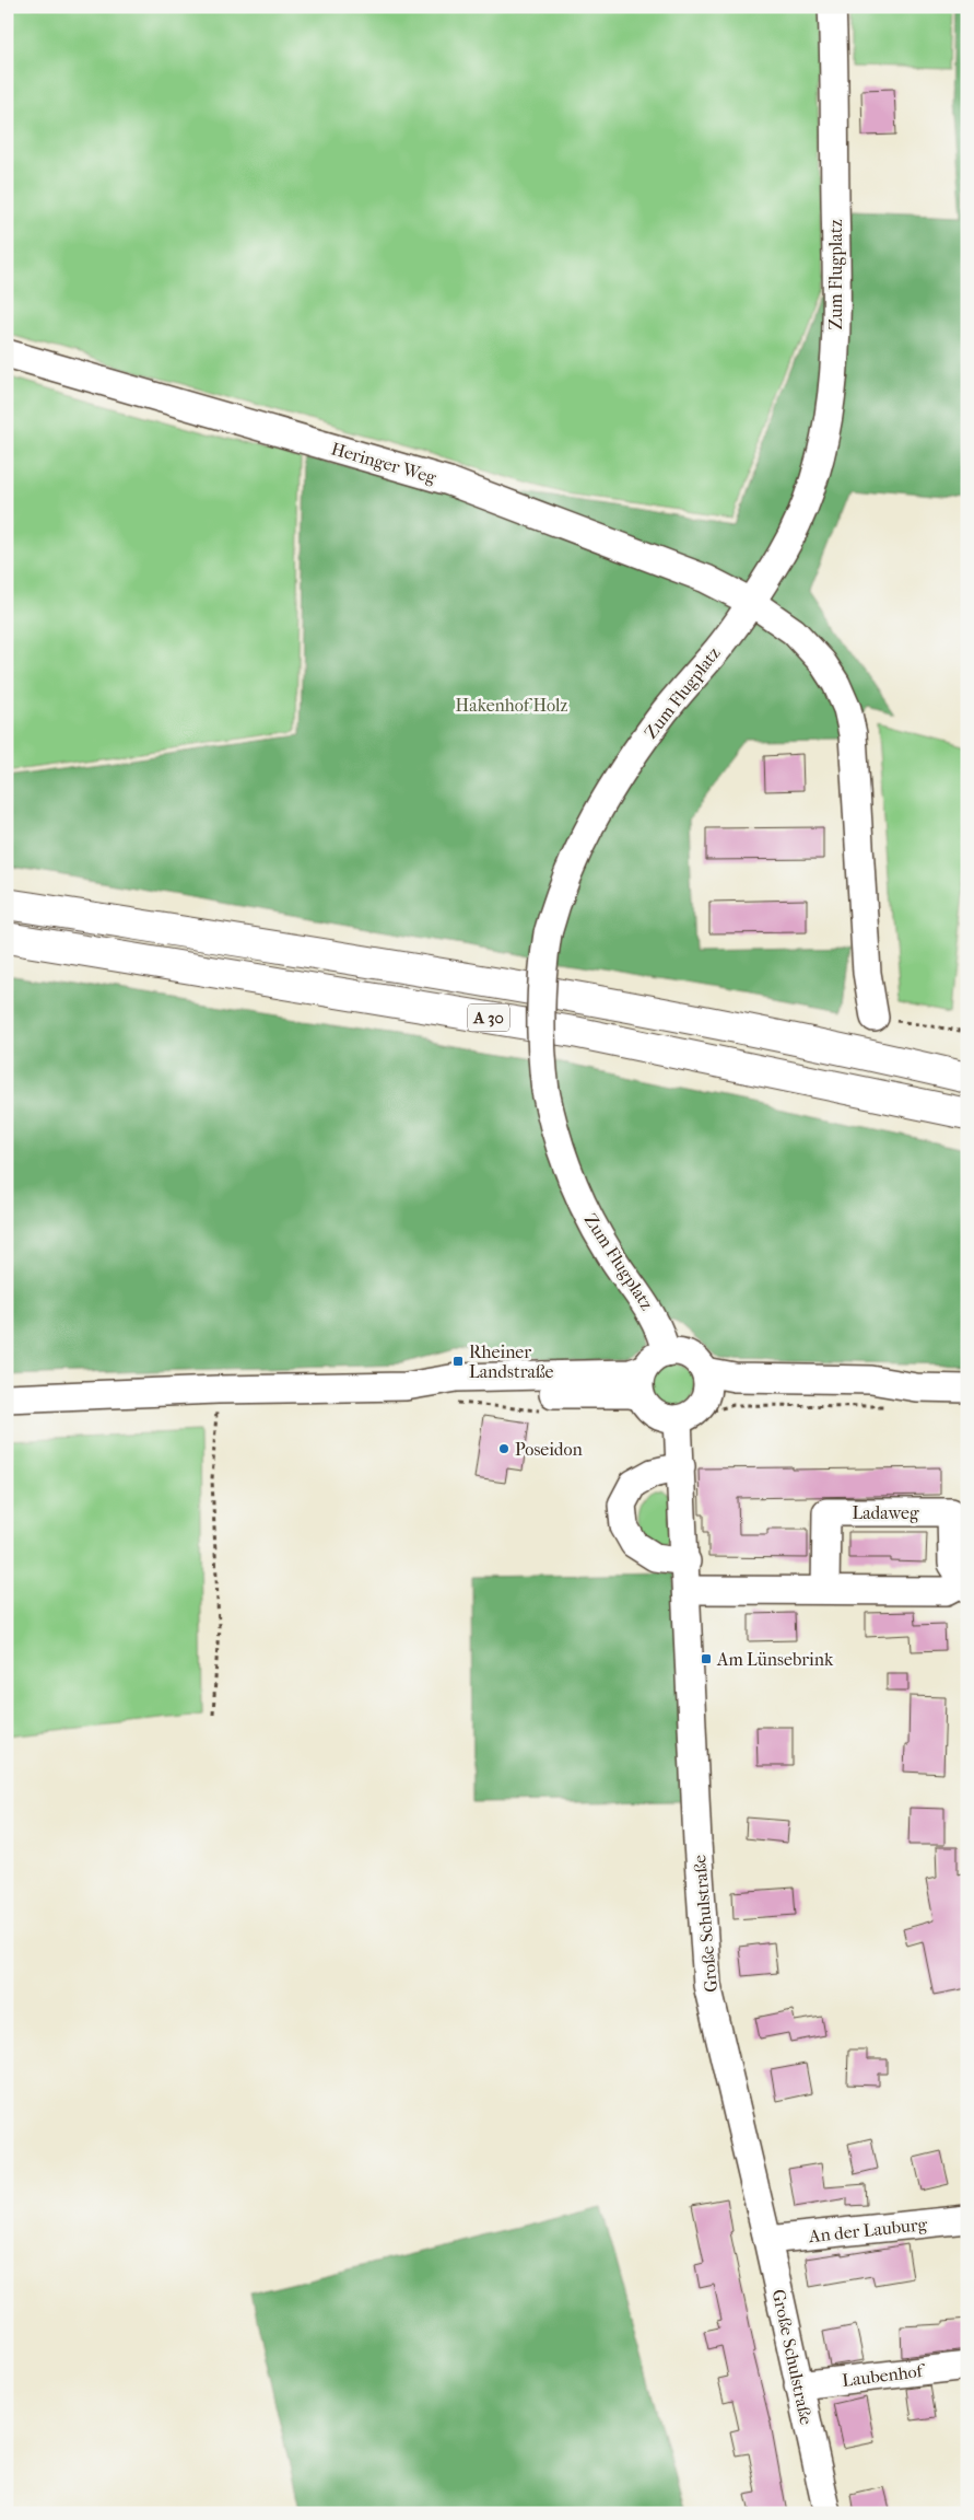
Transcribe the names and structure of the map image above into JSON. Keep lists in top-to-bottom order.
{
  "streets": {
    "highway": ["A 30"],
    "street": [
      "Zum Flugplatz",
      "Heringer Weg",
      "Ladaweg",
      "Große Schulstraße",
      "An der Lauburg",
      "Laubenhof"
    ]
  },
  "crossings": [
    ["Zum Flugplatz", "Heringer Weg"],
    ["Große Schulstraße", "An der Lauburg"],
    ["Große Schulstraße", "Laubenhof"]
  ],
  "parks": ["Hakenhof Holz"],
  "places": {
    "transit": ["Rheiner Landstraße", "Am Lünsebrink"],
    "other": ["Poseidon"]
  }
}
